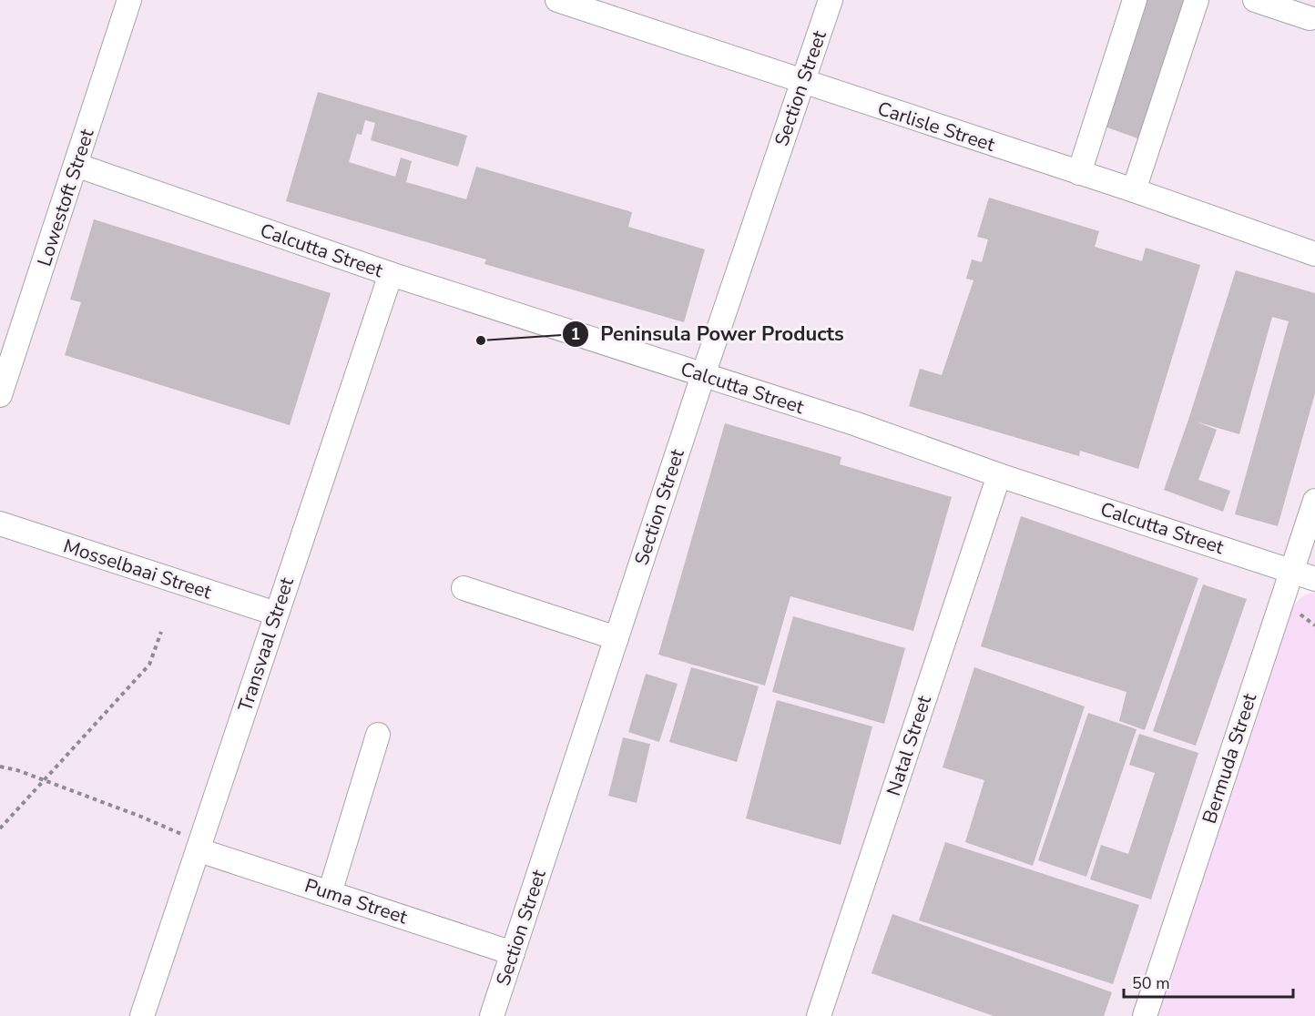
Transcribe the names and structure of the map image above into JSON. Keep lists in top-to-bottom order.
{
  "streets": {
    "street": [
      "Section Street",
      "Carlisle Street",
      "Lowestoft Street",
      "Calcutta Street",
      "Mosselbaai Street",
      "Transvaal Street",
      "Natal Street",
      "Bermuda Street",
      "Puma Street"
    ]
  },
  "crossings": [
    ["Section Street", "Carlisle Street"],
    ["Section Street", "Calcutta Street"],
    ["Section Street", "Puma Street"],
    ["Lowestoft Street", "Calcutta Street"],
    ["Calcutta Street", "Transvaal Street"],
    ["Calcutta Street", "Natal Street"],
    ["Calcutta Street", "Bermuda Street"],
    ["Mosselbaai Street", "Transvaal Street"],
    ["Transvaal Street", "Puma Street"]
  ],
  "places": ["Peninsula Power Products"],
  "scale_bar": "50 m"
}
